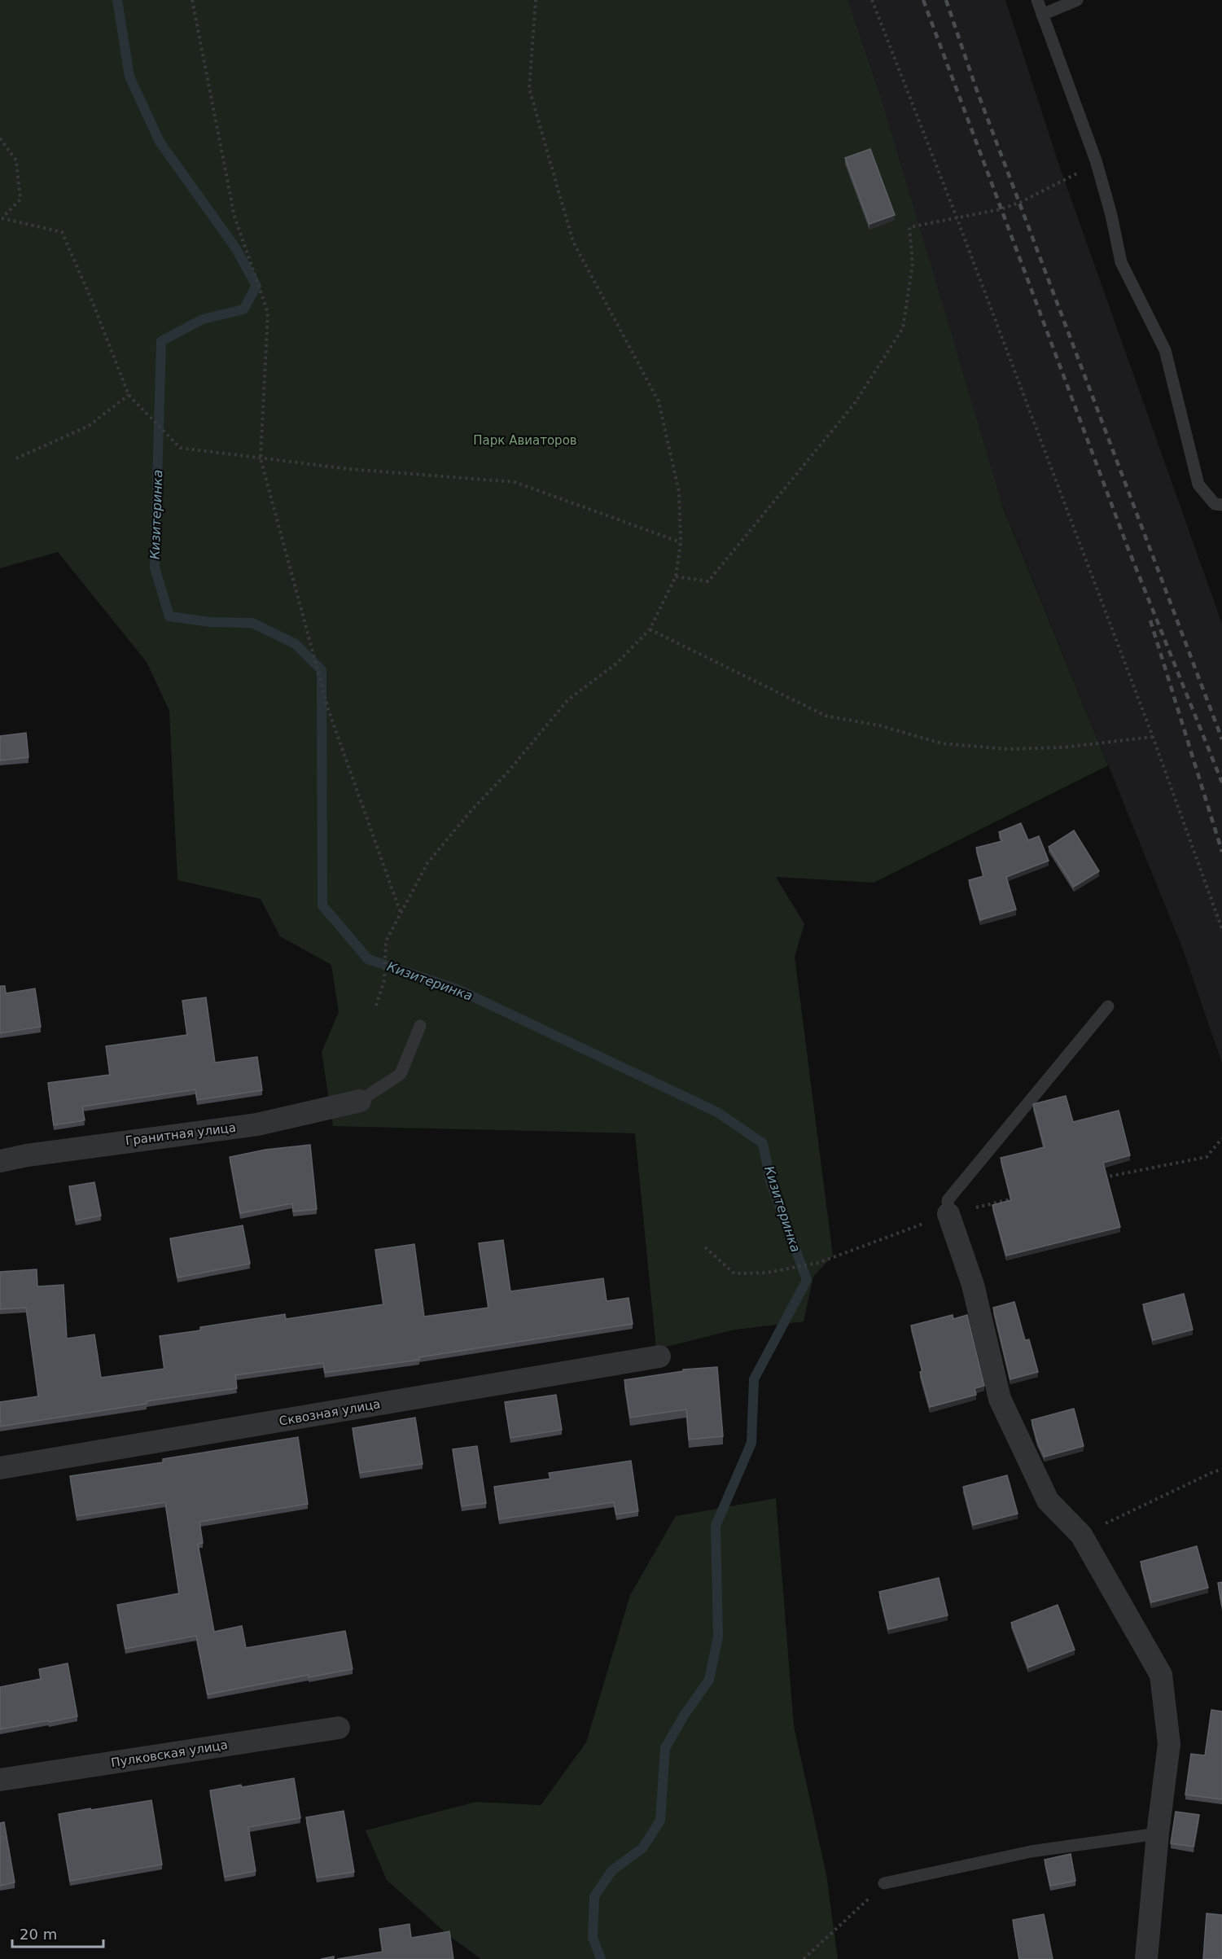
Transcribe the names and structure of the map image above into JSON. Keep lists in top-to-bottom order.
{
  "streets": {
    "street": ["Гранитная улица", "Сквозная улица", "Пулковская улица"]
  },
  "water": ["Кизитеринка"],
  "parks": ["Парк Авиаторов"],
  "scale_bar": "20 m"
}
